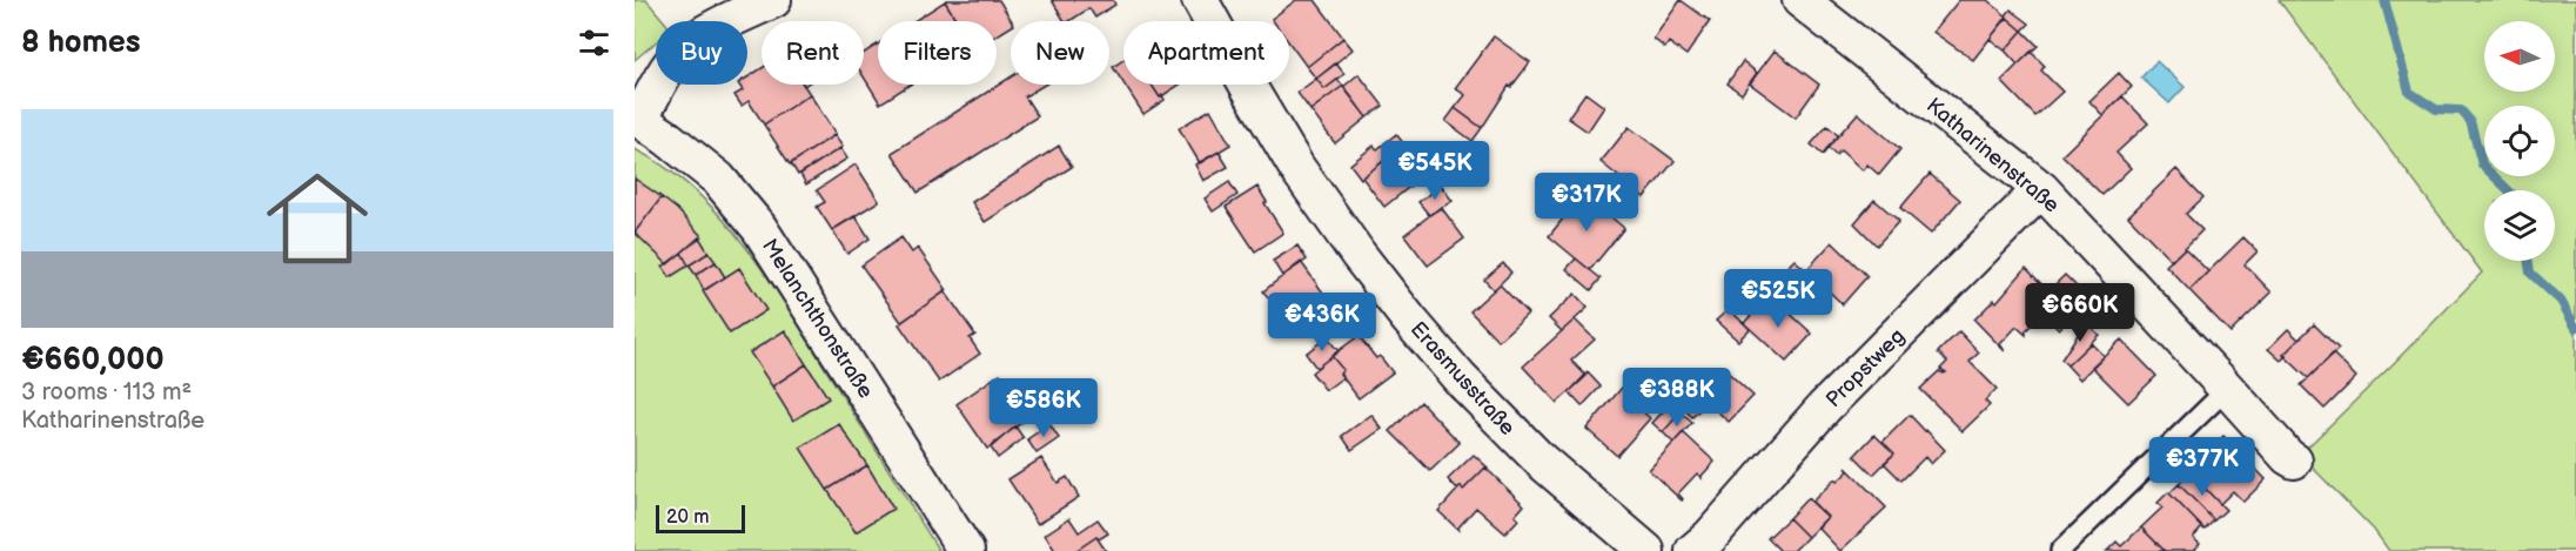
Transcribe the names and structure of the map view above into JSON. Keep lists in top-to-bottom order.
{
  "streets": {
    "street": [
      "Katharinenstraße",
      "Melanchthonstraße",
      "Propstweg",
      "Erasmusstraße"
    ]
  },
  "crossings": [
    ["Katharinenstraße", "Propstweg"]
  ],
  "scale_bar": "20 m",
  "north": "left",
  "page": {
    "heading": "8 homes",
    "chip": [
      "Buy",
      "Rent",
      "Filters",
      "New",
      "Apartment"
    ],
    "list": [
      {
        "name": "€660,000",
        "note": "3 rooms · 113 m² · Katharinenstraße"
      }
    ],
    "price": [
      "€545K",
      "€317K",
      "€525K",
      "€660K",
      "€436K",
      "€388K",
      "€586K",
      "€377K"
    ],
    "scale": "20 m"
  }
}
